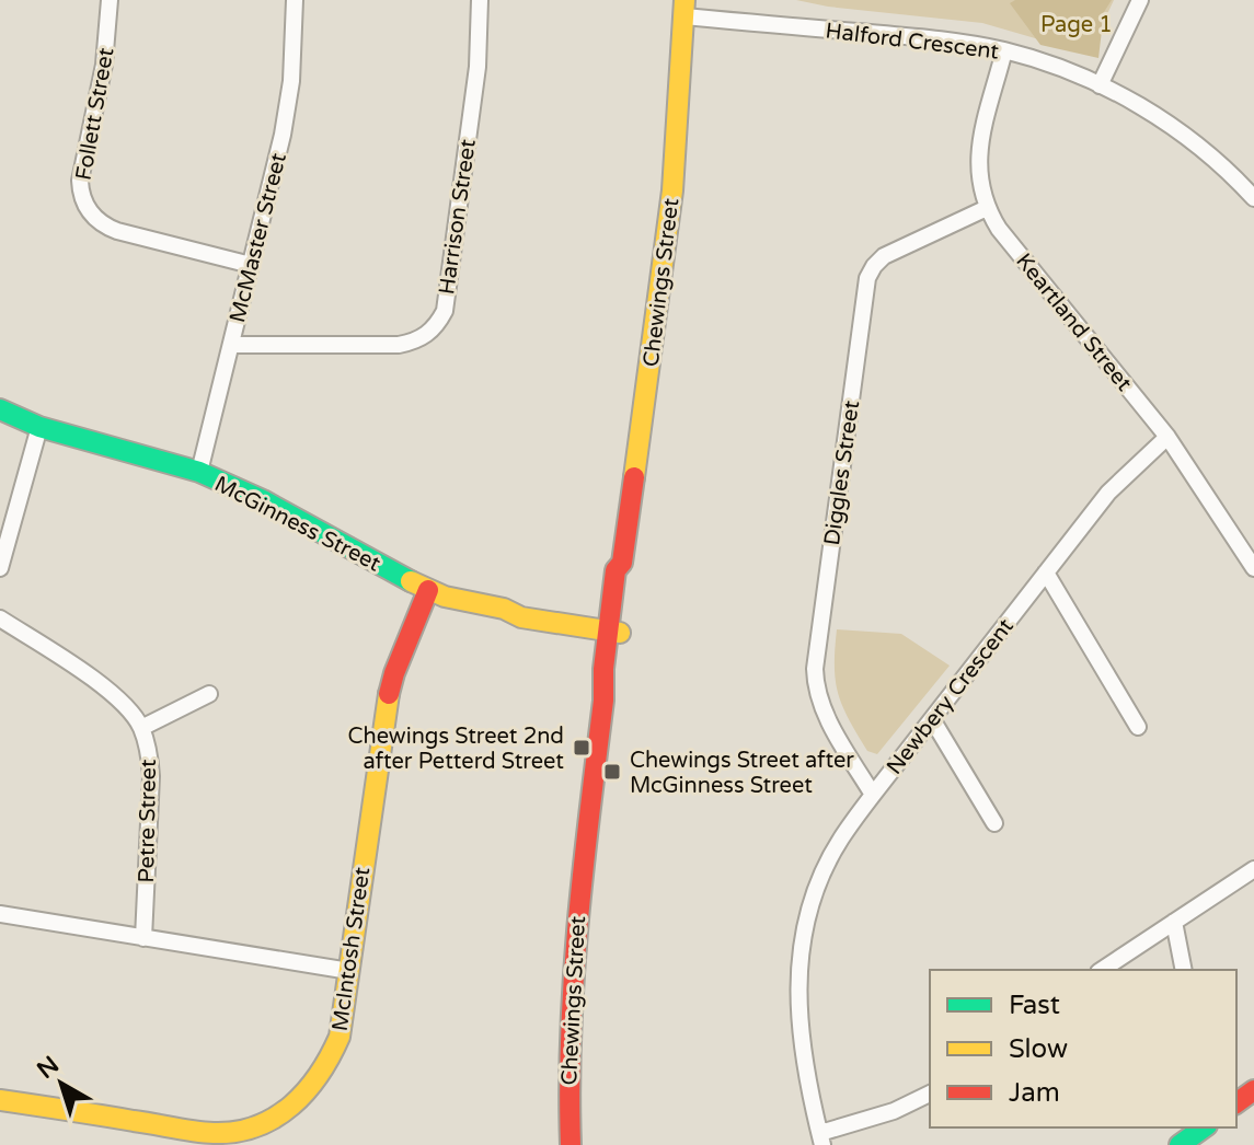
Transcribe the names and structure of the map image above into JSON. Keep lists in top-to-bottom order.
{
  "streets": {
    "street": [
      "Halford Crescent",
      "Follett Street",
      "Harrison Street",
      "McMaster Street",
      "Chewings Street",
      "Keartland Street",
      "Diggles Street",
      "McGinness Street",
      "Newbery Crescent",
      "Petre Street",
      "McIntosh Street"
    ]
  },
  "crossings": [
    ["Halford Crescent", "Chewings Street"],
    ["Halford Crescent", "Keartland Street"],
    ["Follett Street", "McMaster Street"],
    ["Harrison Street", "McMaster Street"],
    ["McMaster Street", "McGinness Street"],
    ["Chewings Street", "McGinness Street"],
    ["Keartland Street", "Diggles Street"],
    ["Keartland Street", "Newbery Crescent"],
    ["Diggles Street", "Newbery Crescent"],
    ["McGinness Street", "McIntosh Street"]
  ],
  "parks": ["Page 1"],
  "places": {
    "transit": ["Chewings Street 2nd after Petterd Street", "Chewings Street after McGinness Street"]
  },
  "legend": ["Fast", "Slow", "Jam"],
  "north": "top left"
}
